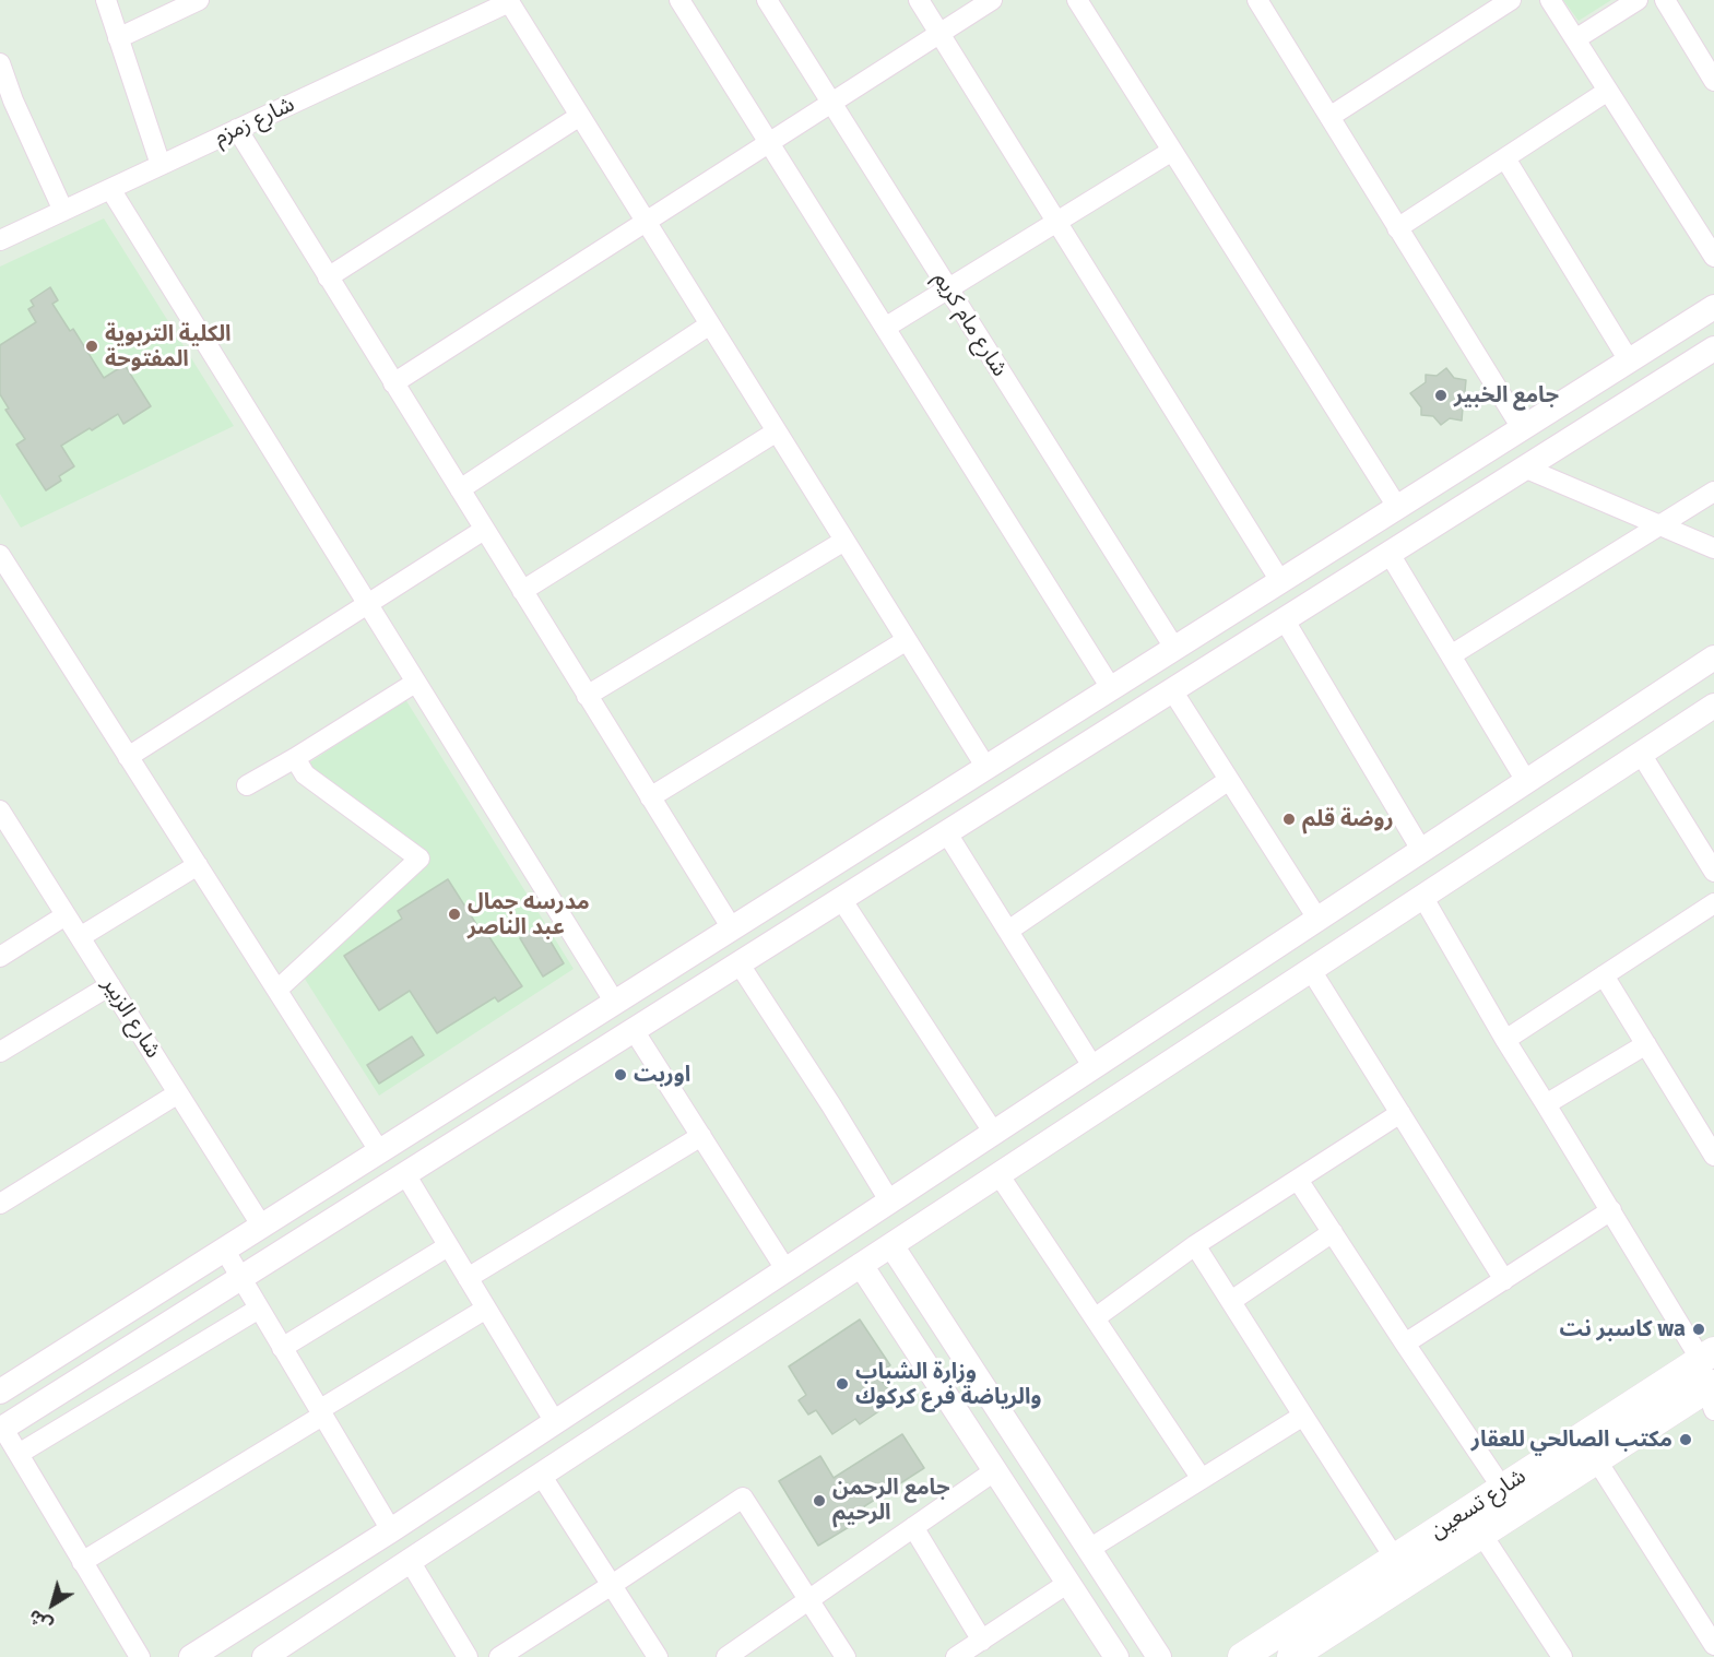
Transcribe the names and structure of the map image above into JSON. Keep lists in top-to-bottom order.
{
  "streets": {
    "main road": ["شارع تسعين"],
    "street": ["شارع زمزم", "شارع مام كريم", "شارع الزبير"]
  },
  "places": [
    "الكلية التربوية المفتوحة",
    "جامع الخبير",
    "روضة قلم",
    "مدرسه جمال عبد الناصر",
    "اوربت",
    "كاسبر نت wa",
    "وزارة الشباب والرياضة فرع كركوك",
    "مكتب الصالحي للعقار",
    "جامع الرحمن الرحيم"
  ],
  "north": "bottom left"
}
